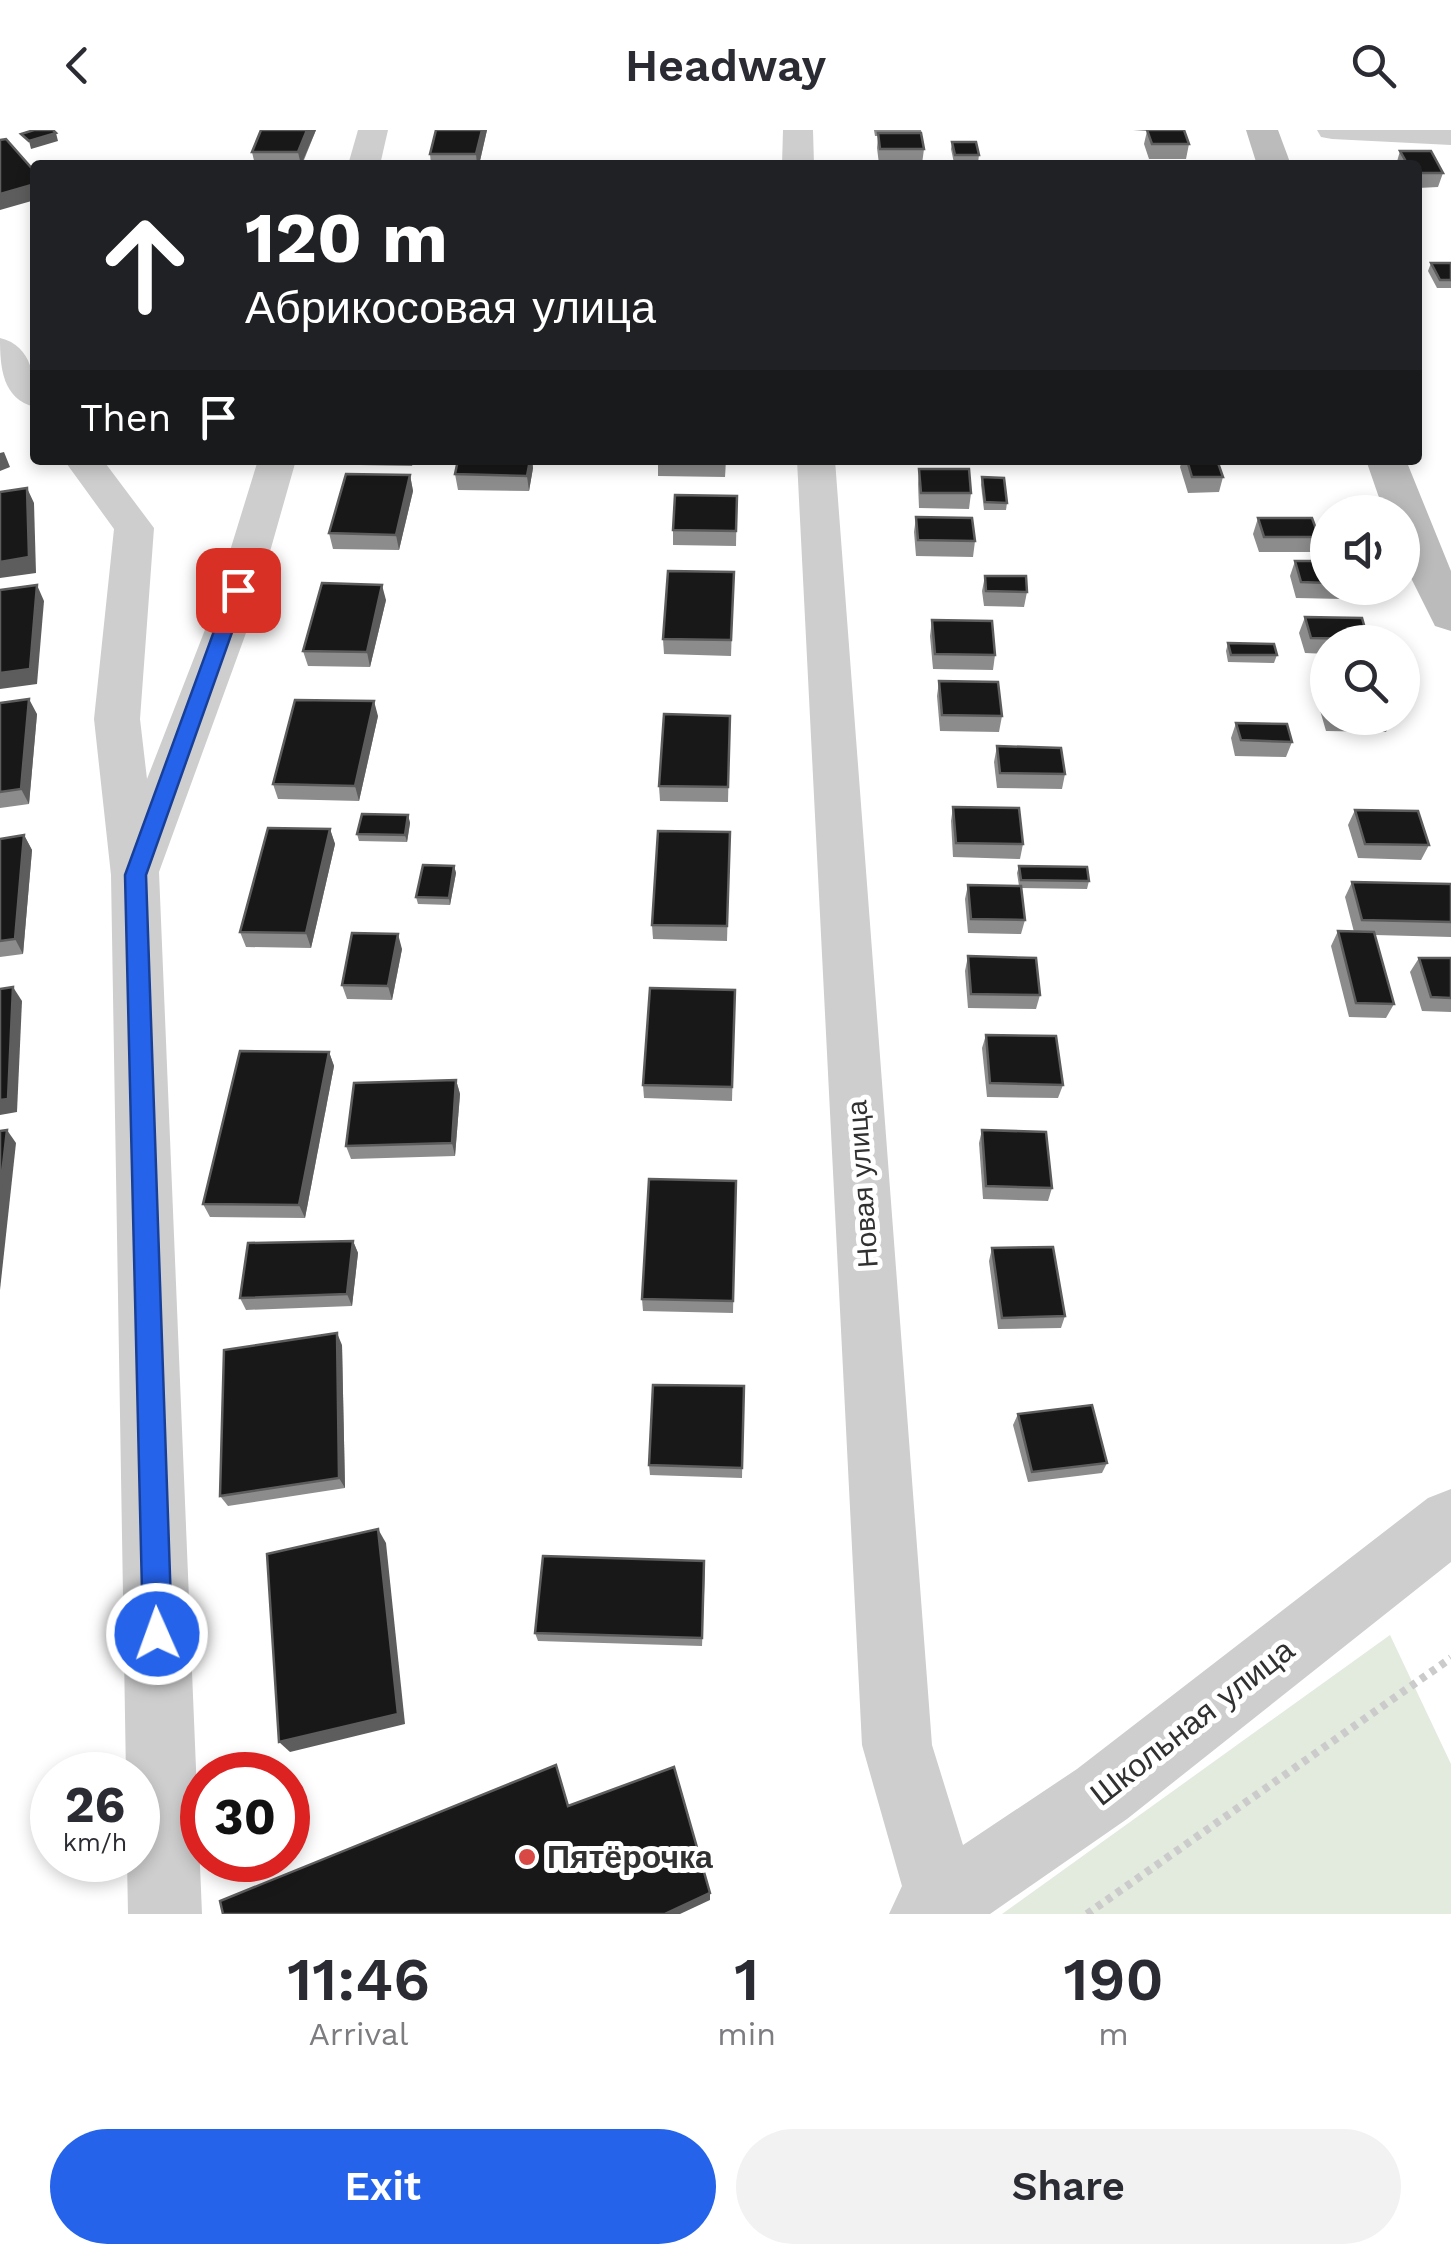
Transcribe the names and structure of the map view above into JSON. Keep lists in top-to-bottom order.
{
  "streets": {
    "street": ["Новая улица", "Школьная улица"]
  },
  "crossings": [
    ["Новая улица", "Школьная улица"]
  ],
  "places": ["Пятёрочка"],
  "page": {
    "header": "Headway",
    "turn": ["120 m", "Абрикосовая улица"],
    "then": "Then",
    "speed": "26 km/h",
    "limit": "30",
    "eta": [
      "11:46",
      "Arrival",
      "1",
      "min",
      "190",
      "m"
    ],
    "buttons": ["Exit", "Share"]
  }
}
